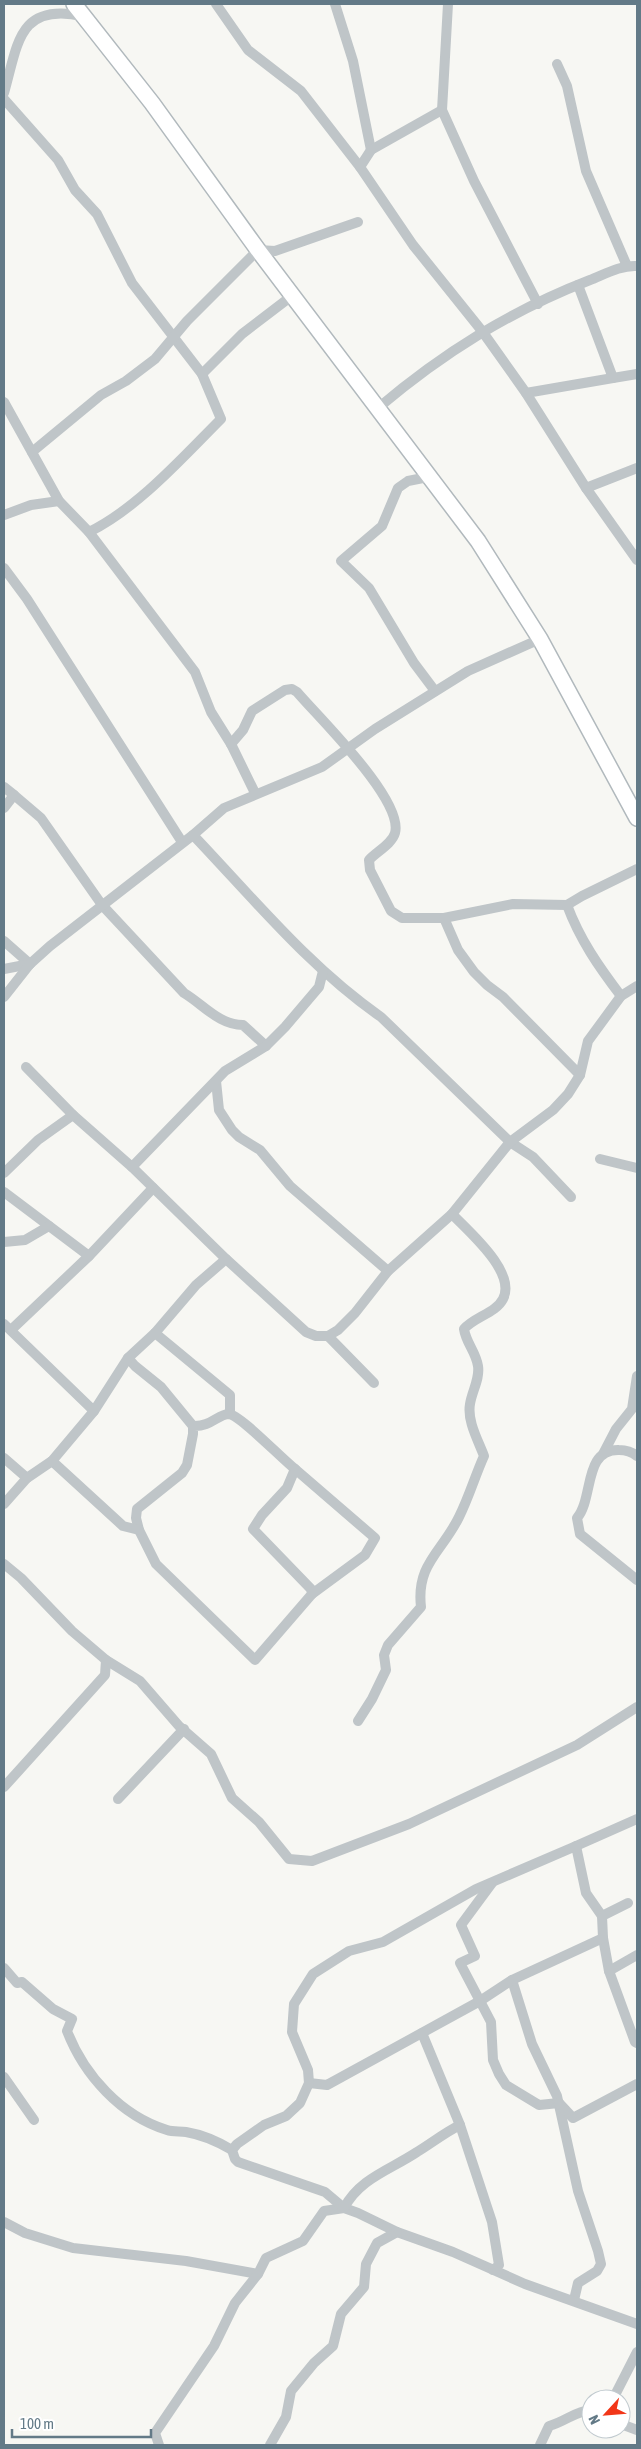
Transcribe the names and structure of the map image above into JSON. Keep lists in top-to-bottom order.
{
  "scale_bar": "100 m",
  "north": "bottom left"
}
